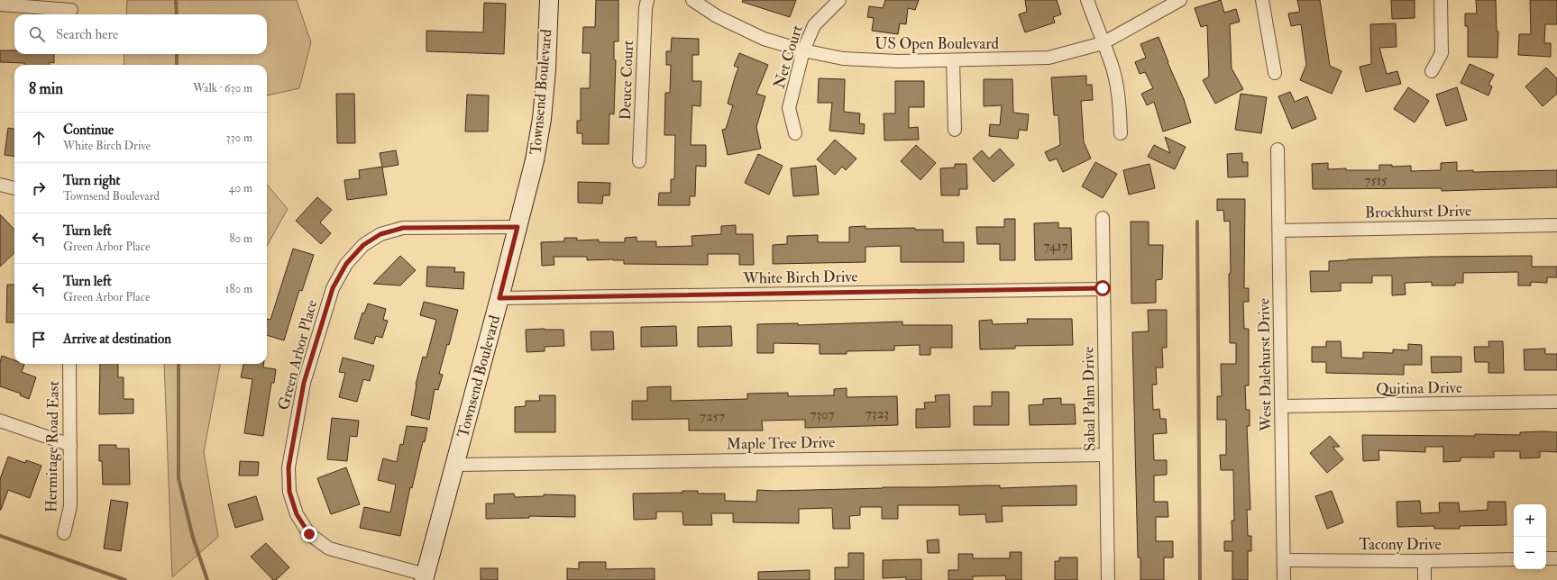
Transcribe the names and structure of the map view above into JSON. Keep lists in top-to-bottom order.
{
  "streets": {
    "street": [
      "US Open Boulevard",
      "Net Court",
      "Deuce Court",
      "Townsend Boulevard",
      "Brockhurst Drive",
      "White Birch Drive",
      "Green Arbor Place",
      "West Dalehurst Drive",
      "Quitina Drive",
      "Sabal Palm Drive",
      "Maple Tree Drive",
      "Hermitage Road East",
      "Tacony Drive"
    ]
  },
  "crossings": [
    ["US Open Boulevard", "Net Court"],
    ["Townsend Boulevard", "White Birch Drive"],
    ["Townsend Boulevard", "Green Arbor Place"],
    ["Townsend Boulevard", "Maple Tree Drive"],
    ["Brockhurst Drive", "West Dalehurst Drive"],
    ["White Birch Drive", "Sabal Palm Drive"],
    ["West Dalehurst Drive", "Quitina Drive"],
    ["West Dalehurst Drive", "Tacony Drive"],
    ["Sabal Palm Drive", "Maple Tree Drive"]
  ],
  "house_numbers": [
    "7515",
    "7417",
    "7323",
    "7307",
    "7257"
  ],
  "page": {
    "search": "Search here",
    "heading": ["8 min", "Walk · 630 m"],
    "list": [
      ["Continue", "White Birch Drive", "330 m"],
      ["Turn right", "Townsend Boulevard", "40 m"],
      ["Turn left", "Green Arbor Place", "80 m"],
      ["Turn left", "Green Arbor Place", "180 m"],
      "Arrive at destination"
    ],
    "map_buttons": ["+", "−"]
  }
}
